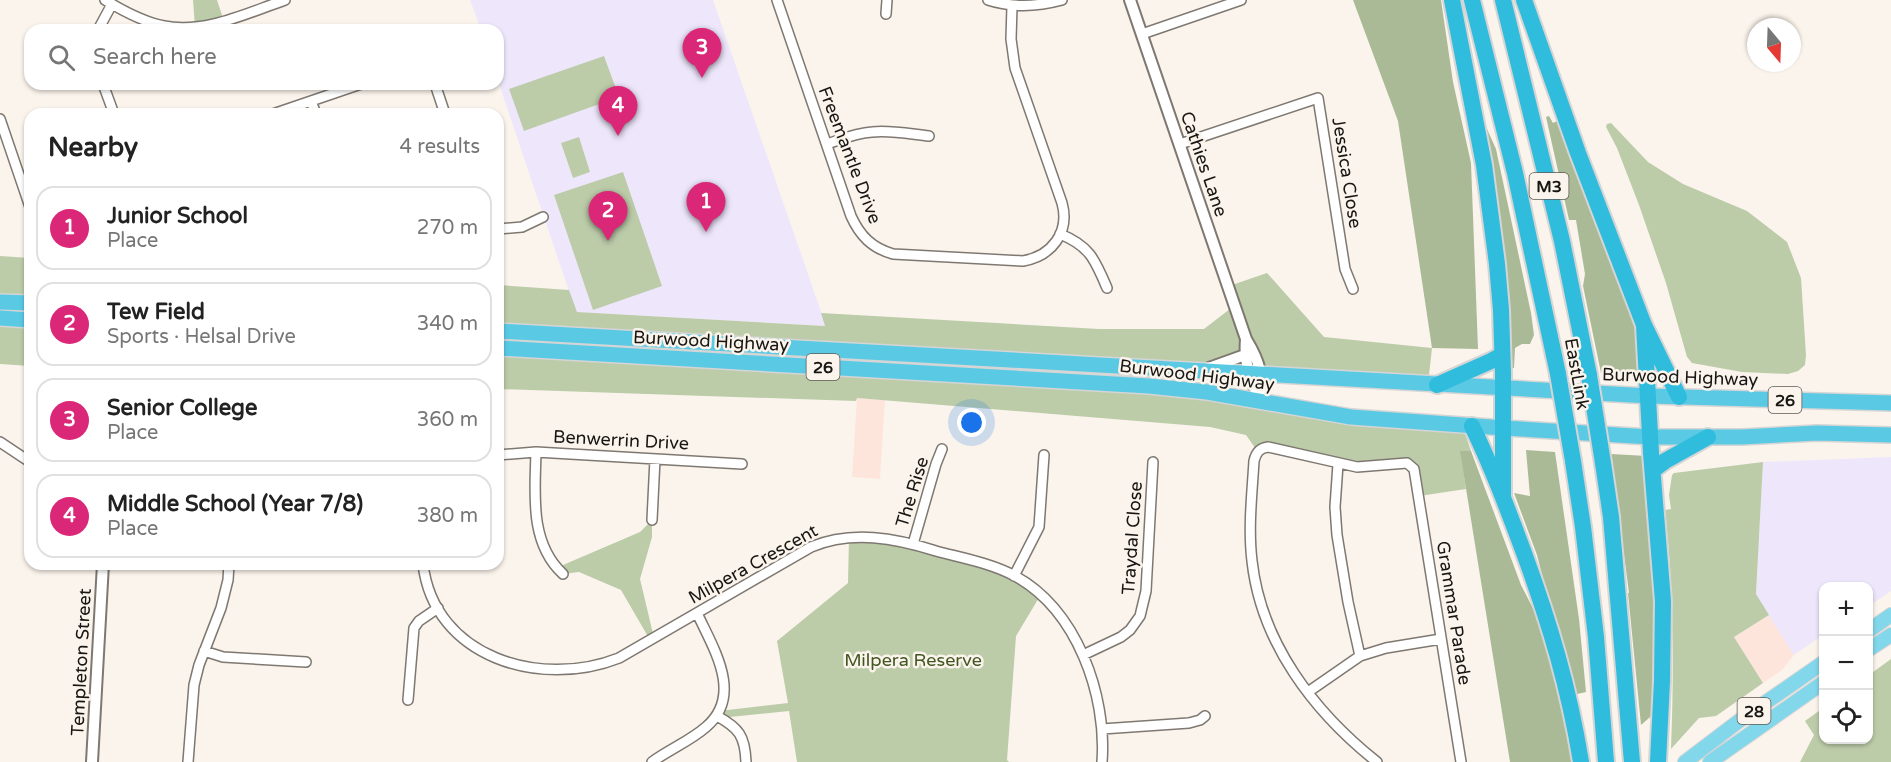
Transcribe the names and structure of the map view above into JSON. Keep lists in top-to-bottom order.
{
  "streets": {
    "highway": [
      "M3",
      "Burwood Highway",
      "26",
      "EastLink"
    ],
    "main road": ["28"],
    "street": [
      "Freemantle Drive",
      "Cathies Lane",
      "Jessica Close",
      "Benwerrin Drive",
      "The Rise",
      "Traydal Close",
      "Milpera Crescent",
      "Grammar Parade",
      "Templeton Street"
    ]
  },
  "crossings": [
    ["Cathies Lane", "Jessica Close"],
    ["Cathies Lane", "Burwood Highway"],
    ["The Rise", "Milpera Crescent"],
    ["Traydal Close", "Milpera Crescent"]
  ],
  "parks": ["Milpera Reserve"],
  "north": "bottom",
  "page": {
    "search": "Search here",
    "pins": [
      "3",
      "4",
      "1",
      "2"
    ],
    "heading": ["Nearby", "4 results"],
    "list": [
      {
        "mark": "1",
        "name": "Junior School",
        "note": "Place",
        "value": "270 m"
      },
      {
        "mark": "2",
        "name": "Tew Field",
        "note": "Sports · Helsal Drive",
        "value": "340 m"
      },
      {
        "mark": "3",
        "name": "Senior College",
        "note": "Place",
        "value": "360 m"
      },
      {
        "mark": "4",
        "name": "Middle School (Year 7/8)",
        "note": "Place",
        "value": "380 m"
      }
    ],
    "map_buttons": ["+", "−"]
  }
}
